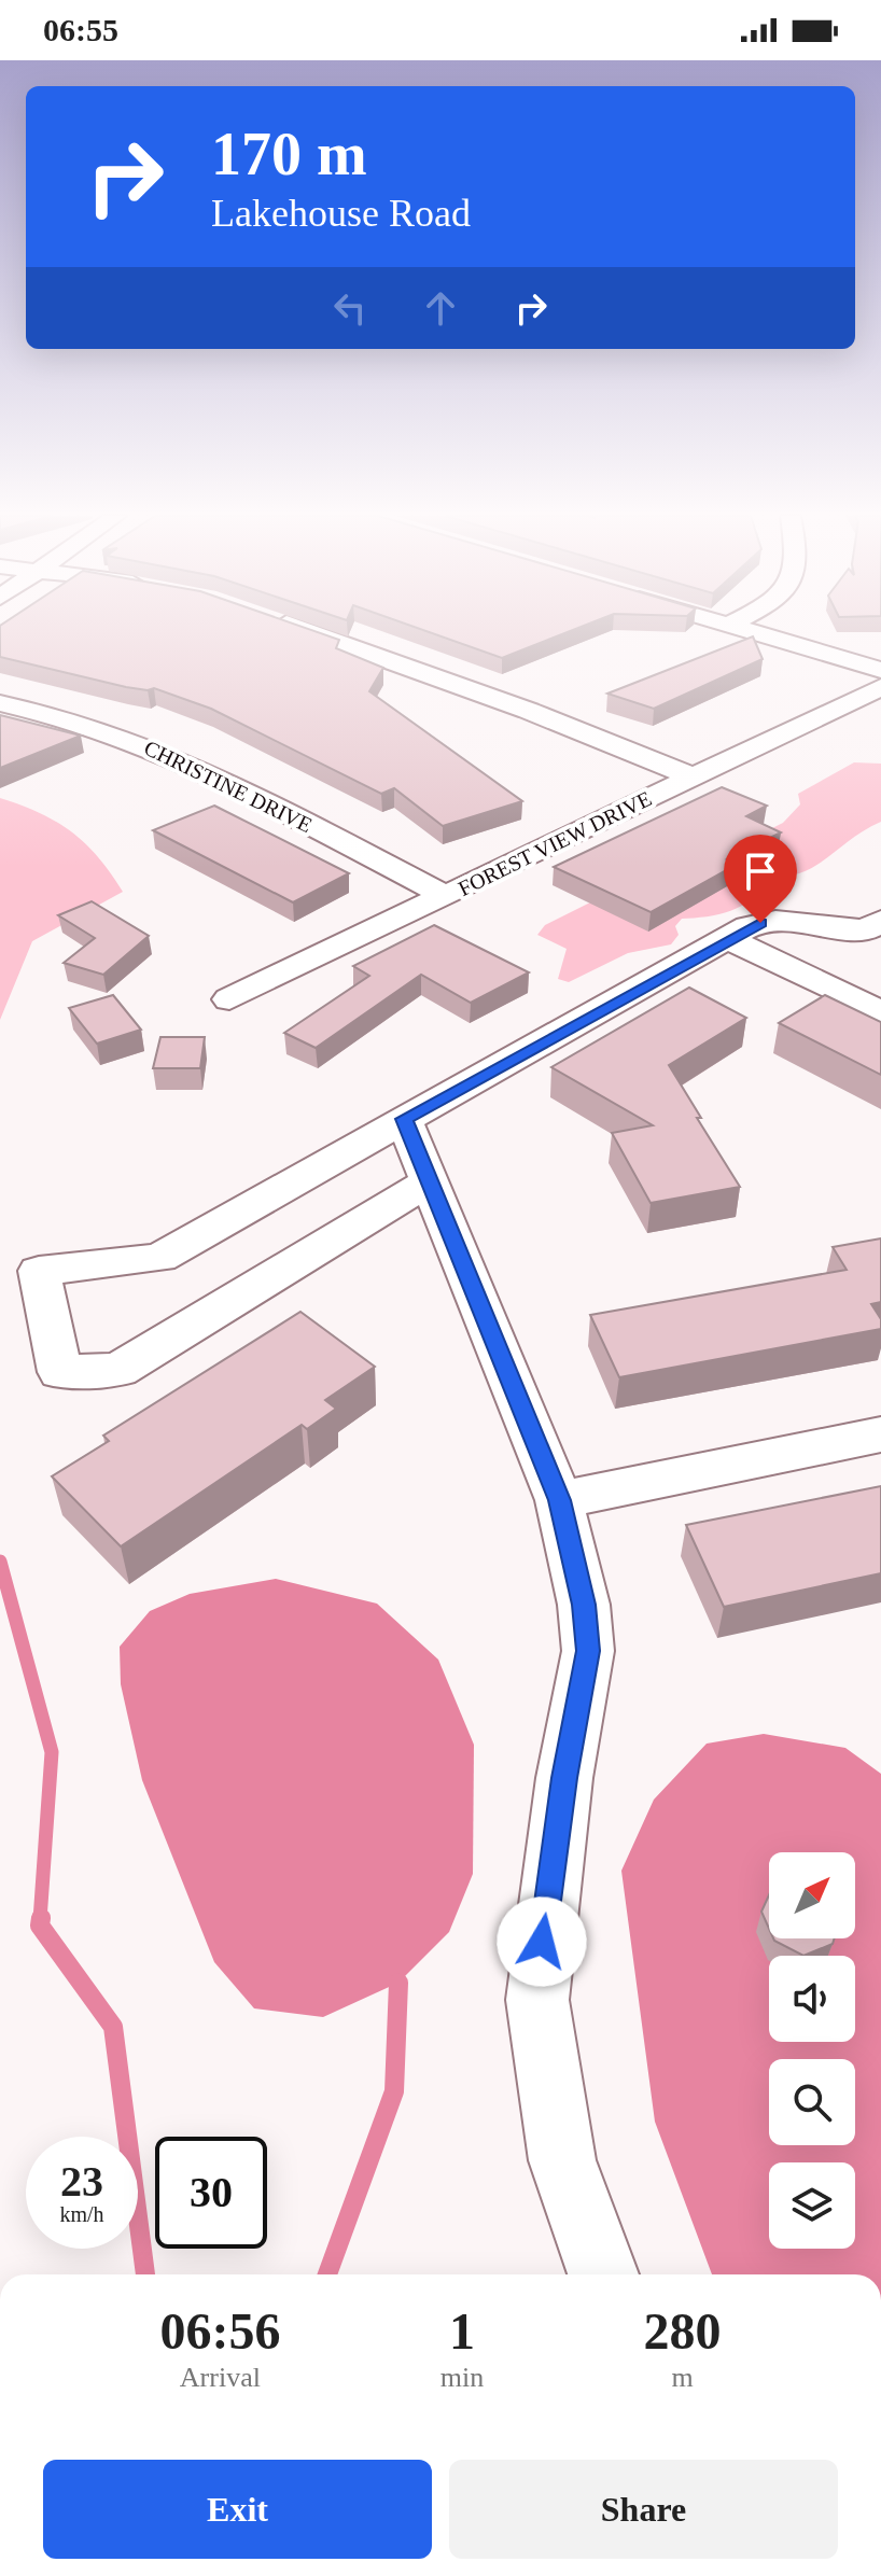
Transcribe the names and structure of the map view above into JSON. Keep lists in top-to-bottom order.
{
  "streets": {
    "street": ["CHRISTINE DRIVE", "FOREST VIEW DRIVE"]
  },
  "crossings": [
    ["CHRISTINE DRIVE", "FOREST VIEW DRIVE"]
  ],
  "north": "top right",
  "page": {
    "status": "06:55",
    "turn": ["170 m", "Lakehouse Road"],
    "speed": "23 km/h",
    "limit": "30",
    "eta": [
      "06:56",
      "Arrival",
      "1",
      "min",
      "280",
      "m"
    ],
    "buttons": ["Exit", "Share"]
  }
}
